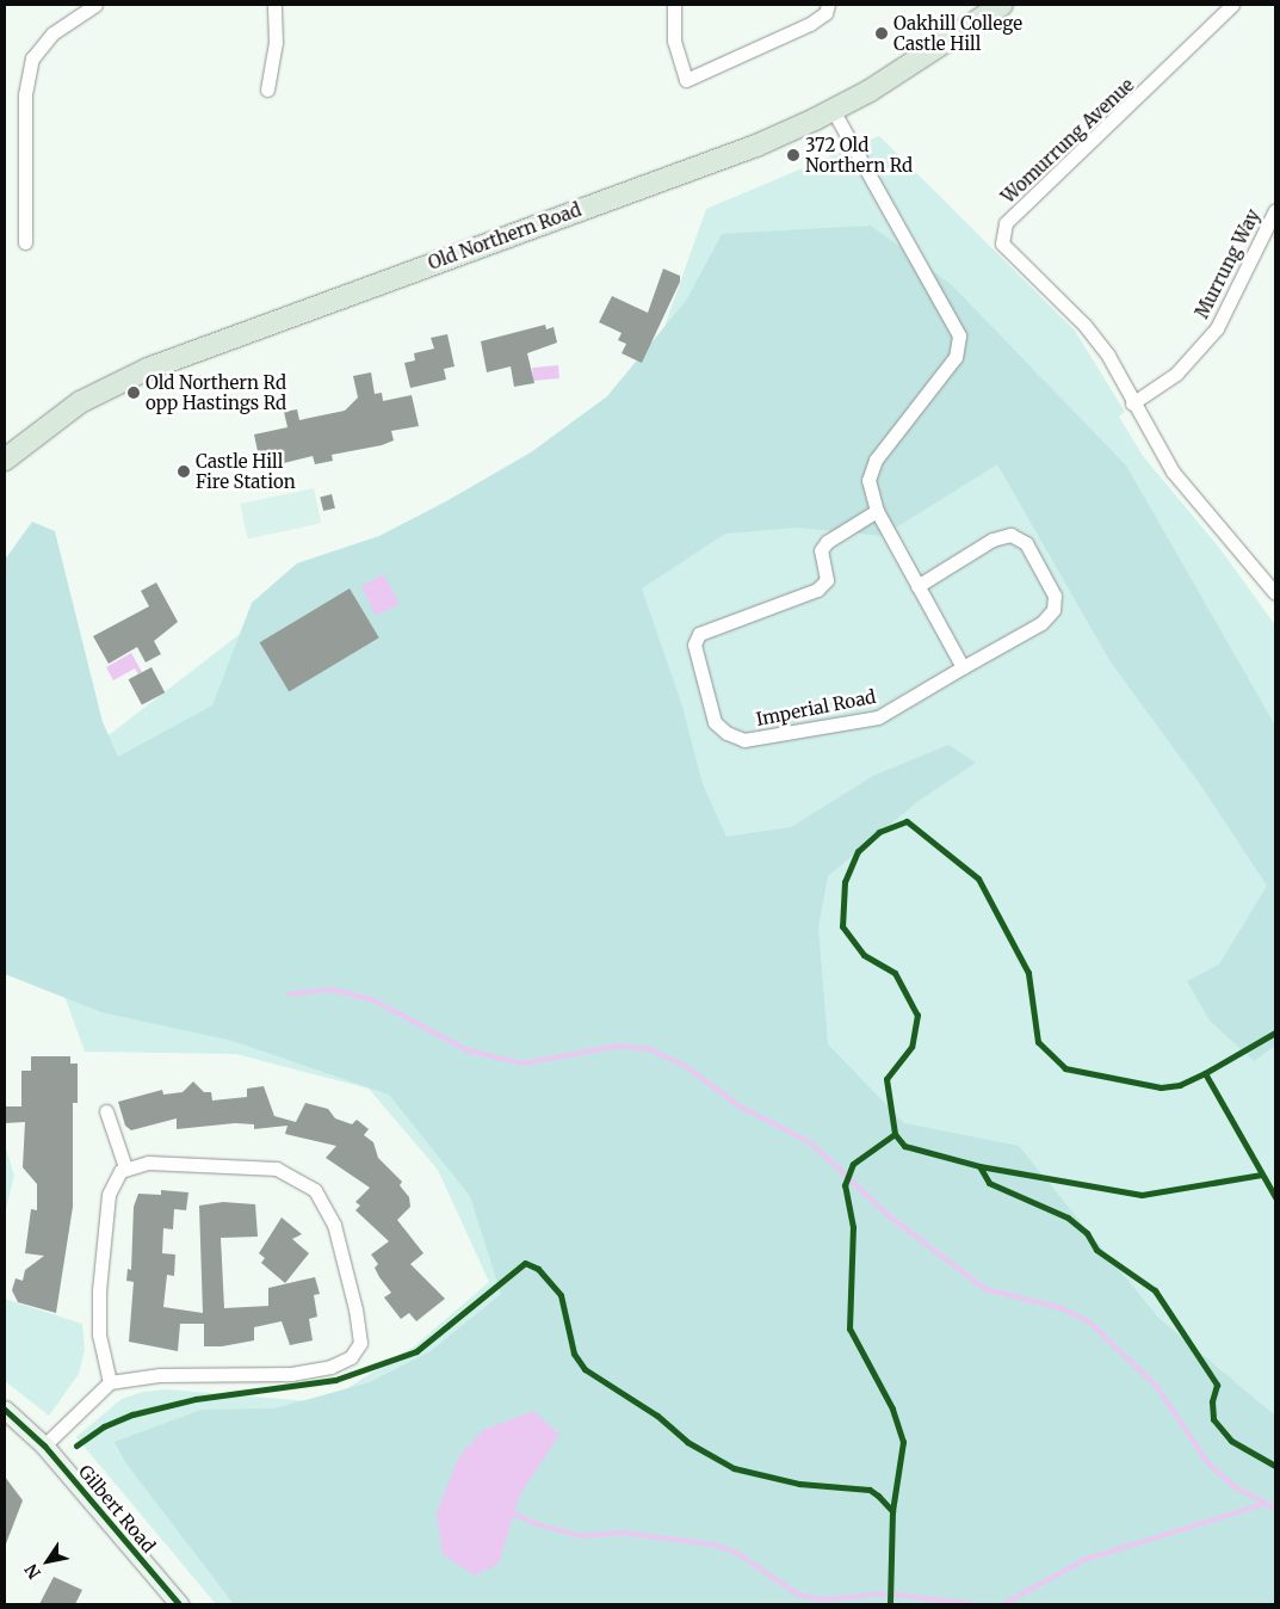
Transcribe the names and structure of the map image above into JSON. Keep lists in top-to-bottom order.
{
  "streets": {
    "main road": ["Old Northern Road", "Gilbert Road"],
    "street": ["Womurrung Avenue", "Murrung Way", "Imperial Road"]
  },
  "crossings": [
    ["Womurrung Avenue", "Murrung Way"]
  ],
  "places": [
    "Oakhill College Castle Hill",
    "372 Old Northern Rd",
    "Old Northern Rd opp Hastings Rd",
    "Castle Hill Fire Station"
  ],
  "north": "bottom left"
}
